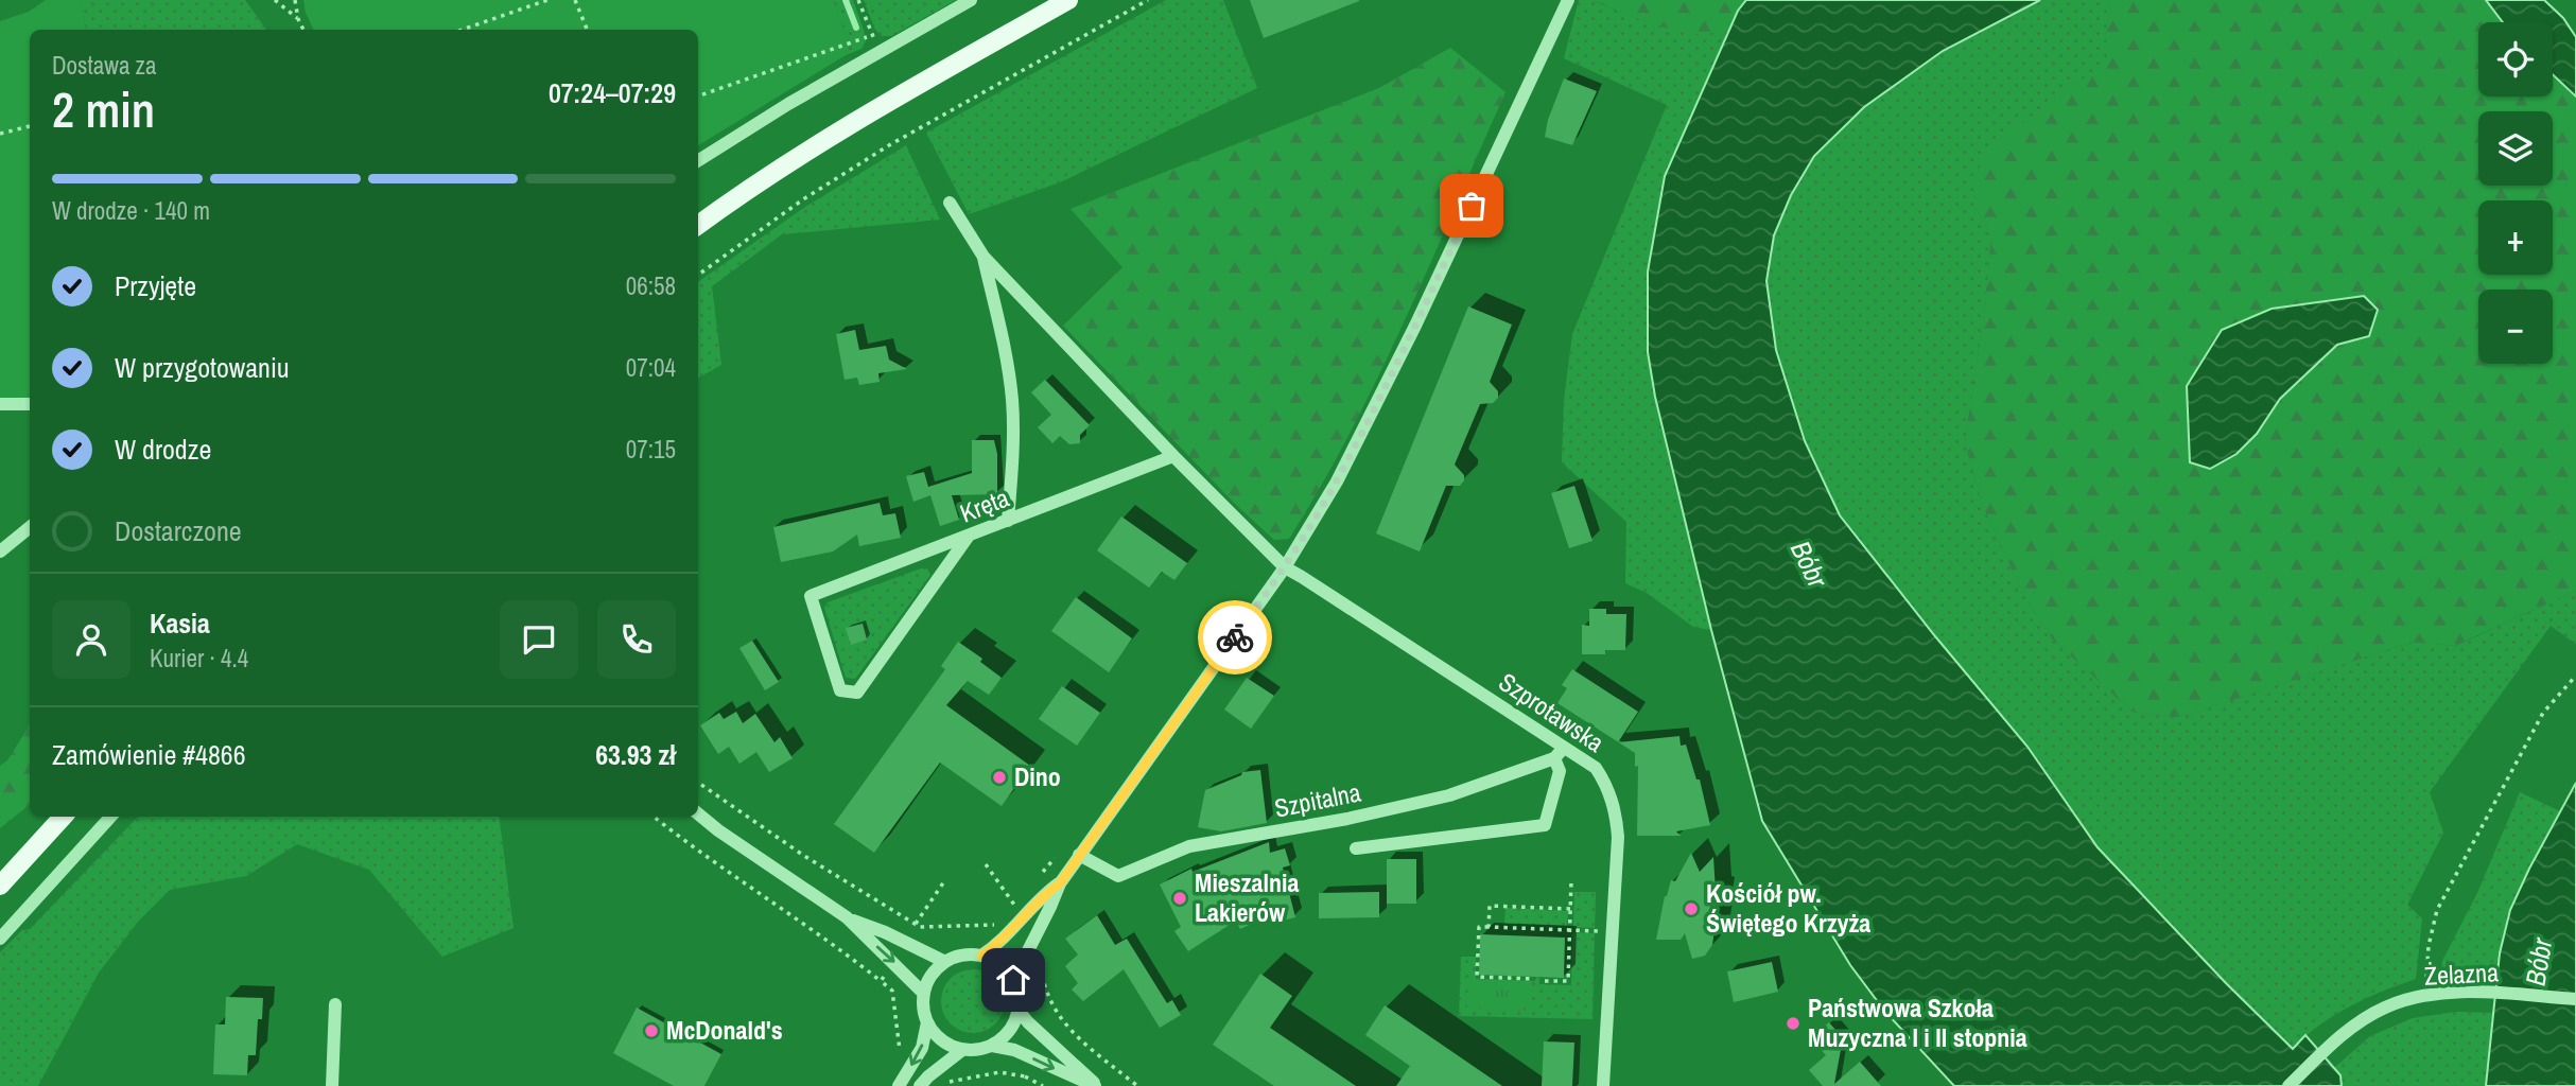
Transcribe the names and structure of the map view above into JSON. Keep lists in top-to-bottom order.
{
  "streets": {
    "street": [
      "Kręta",
      "Szprotawska",
      "Szpitalna",
      "Żelazna"
    ]
  },
  "crossings": [
    ["Szprotawska", "Szpitalna"]
  ],
  "water": ["Bóbr"],
  "places": [
    "Dino",
    "Mieszalnia Lakierów",
    "Kościół pw. Świętego Krzyża",
    "Państwowa Szkoła Muzyczna I i II stopnia",
    "McDonald's"
  ],
  "page": {
    "map_buttons": ["+", "−"],
    "heading": ["2 min", "Dostawa za", "07:24–07:29"],
    "panel": [
      "Kasia",
      "Kurier · 4.4",
      "Zamówienie #4866",
      "63.93 zł"
    ],
    "bar": "W drodze · 140 m",
    "list": [
      ["Przyjęte", "06:58"],
      ["W przygotowaniu", "07:04"],
      ["W drodze", "07:15"],
      "Dostarczone"
    ]
  }
}
